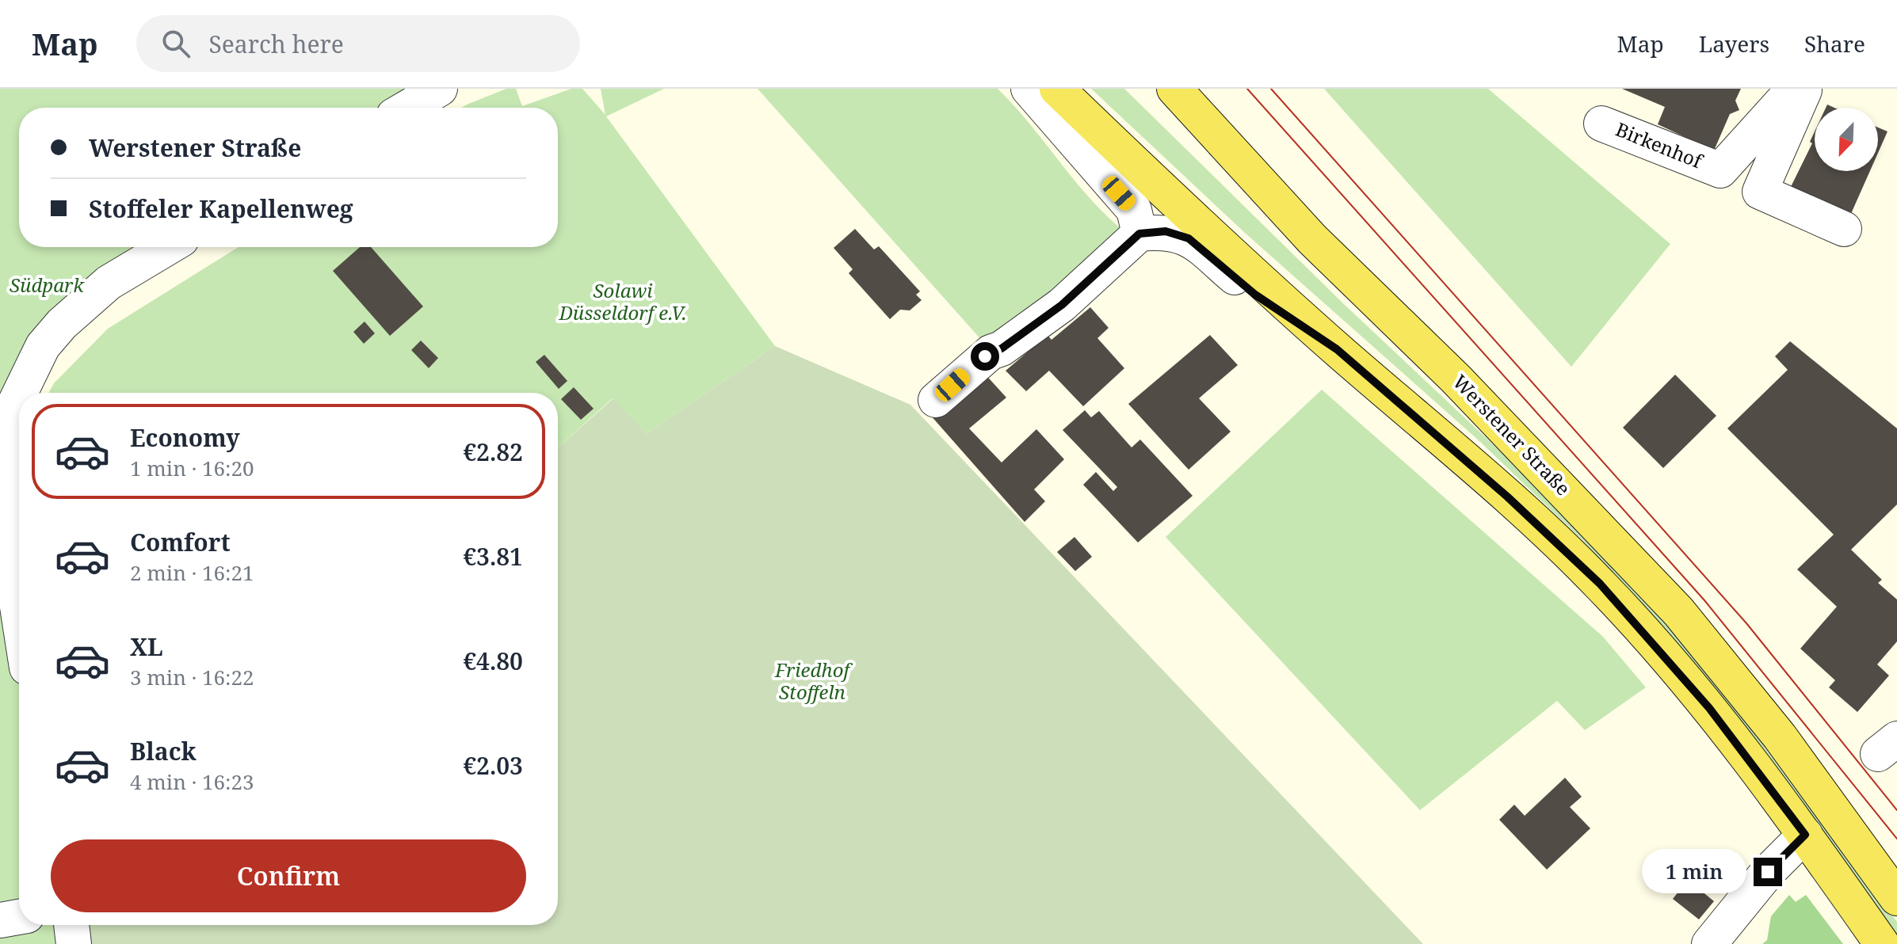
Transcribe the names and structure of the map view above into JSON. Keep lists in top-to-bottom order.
{
  "streets": {
    "main road": ["Werstener Straße"],
    "street": ["Birkenhof"]
  },
  "parks": ["Südpark", "Solawi Düsseldorf e.V.", "Friedhof Stoffeln"],
  "north": "bottom left",
  "page": {
    "header": "Map",
    "search": "Search here",
    "nav": ["Map", "Layers", "Share"],
    "banner": ["Werstener Straße", "Stoffeler Kapellenweg"],
    "list": [
      {
        "name": "Economy",
        "note": "1 min · 16:20",
        "value": "€2.82"
      },
      {
        "name": "Comfort",
        "note": "2 min · 16:21",
        "value": "€3.81"
      },
      {
        "name": "XL",
        "note": "3 min · 16:22",
        "value": "€4.80"
      },
      {
        "name": "Black",
        "note": "4 min · 16:23",
        "value": "€2.03"
      }
    ],
    "buttons": "Confirm",
    "bubble": "1 min"
  }
}
